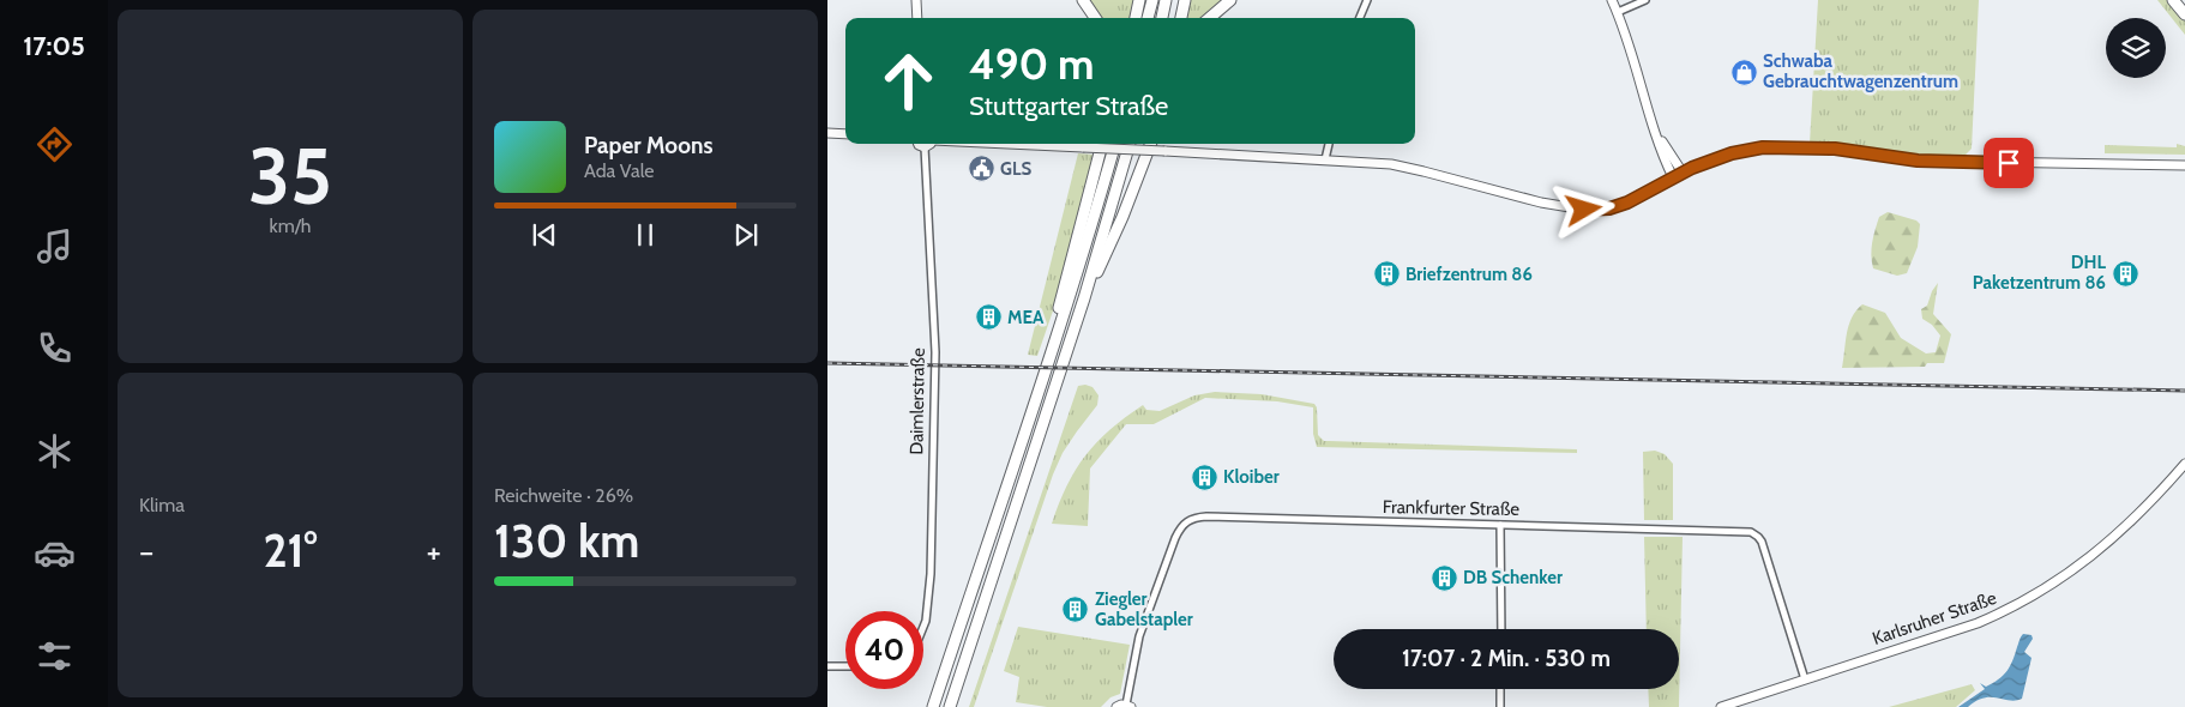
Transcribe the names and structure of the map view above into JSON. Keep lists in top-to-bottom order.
{
  "streets": {
    "street": ["Daimlerstraße", "Frankfurter Straße", "Karlsruher Straße"]
  },
  "crossings": [
    ["Frankfurter Straße", "Karlsruher Straße"]
  ],
  "places": {
    "shop": ["Schwaba Gebrauchtwagenzentrum"],
    "public building": ["GLS"],
    "building": [
      "DHL Paketzentrum 86",
      "Briefzentrum 86",
      "MEA",
      "Kloiber",
      "DB Schenker",
      "Ziegler Gabelstapler"
    ]
  },
  "page": {
    "tabs": "17:05",
    "tile": [
      ["35", "km/h"],
      "Klima",
      ["Reichweite · 26%", "130 km"]
    ],
    "turn": ["490 m", "Stuttgarter Straße"],
    "song": ["Paper Moons", "Ada Vale"],
    "heat": ["−", "21°", "+"],
    "limit": "40",
    "trip": "17:07 · 2 Min. · 530 m"
  }
}
